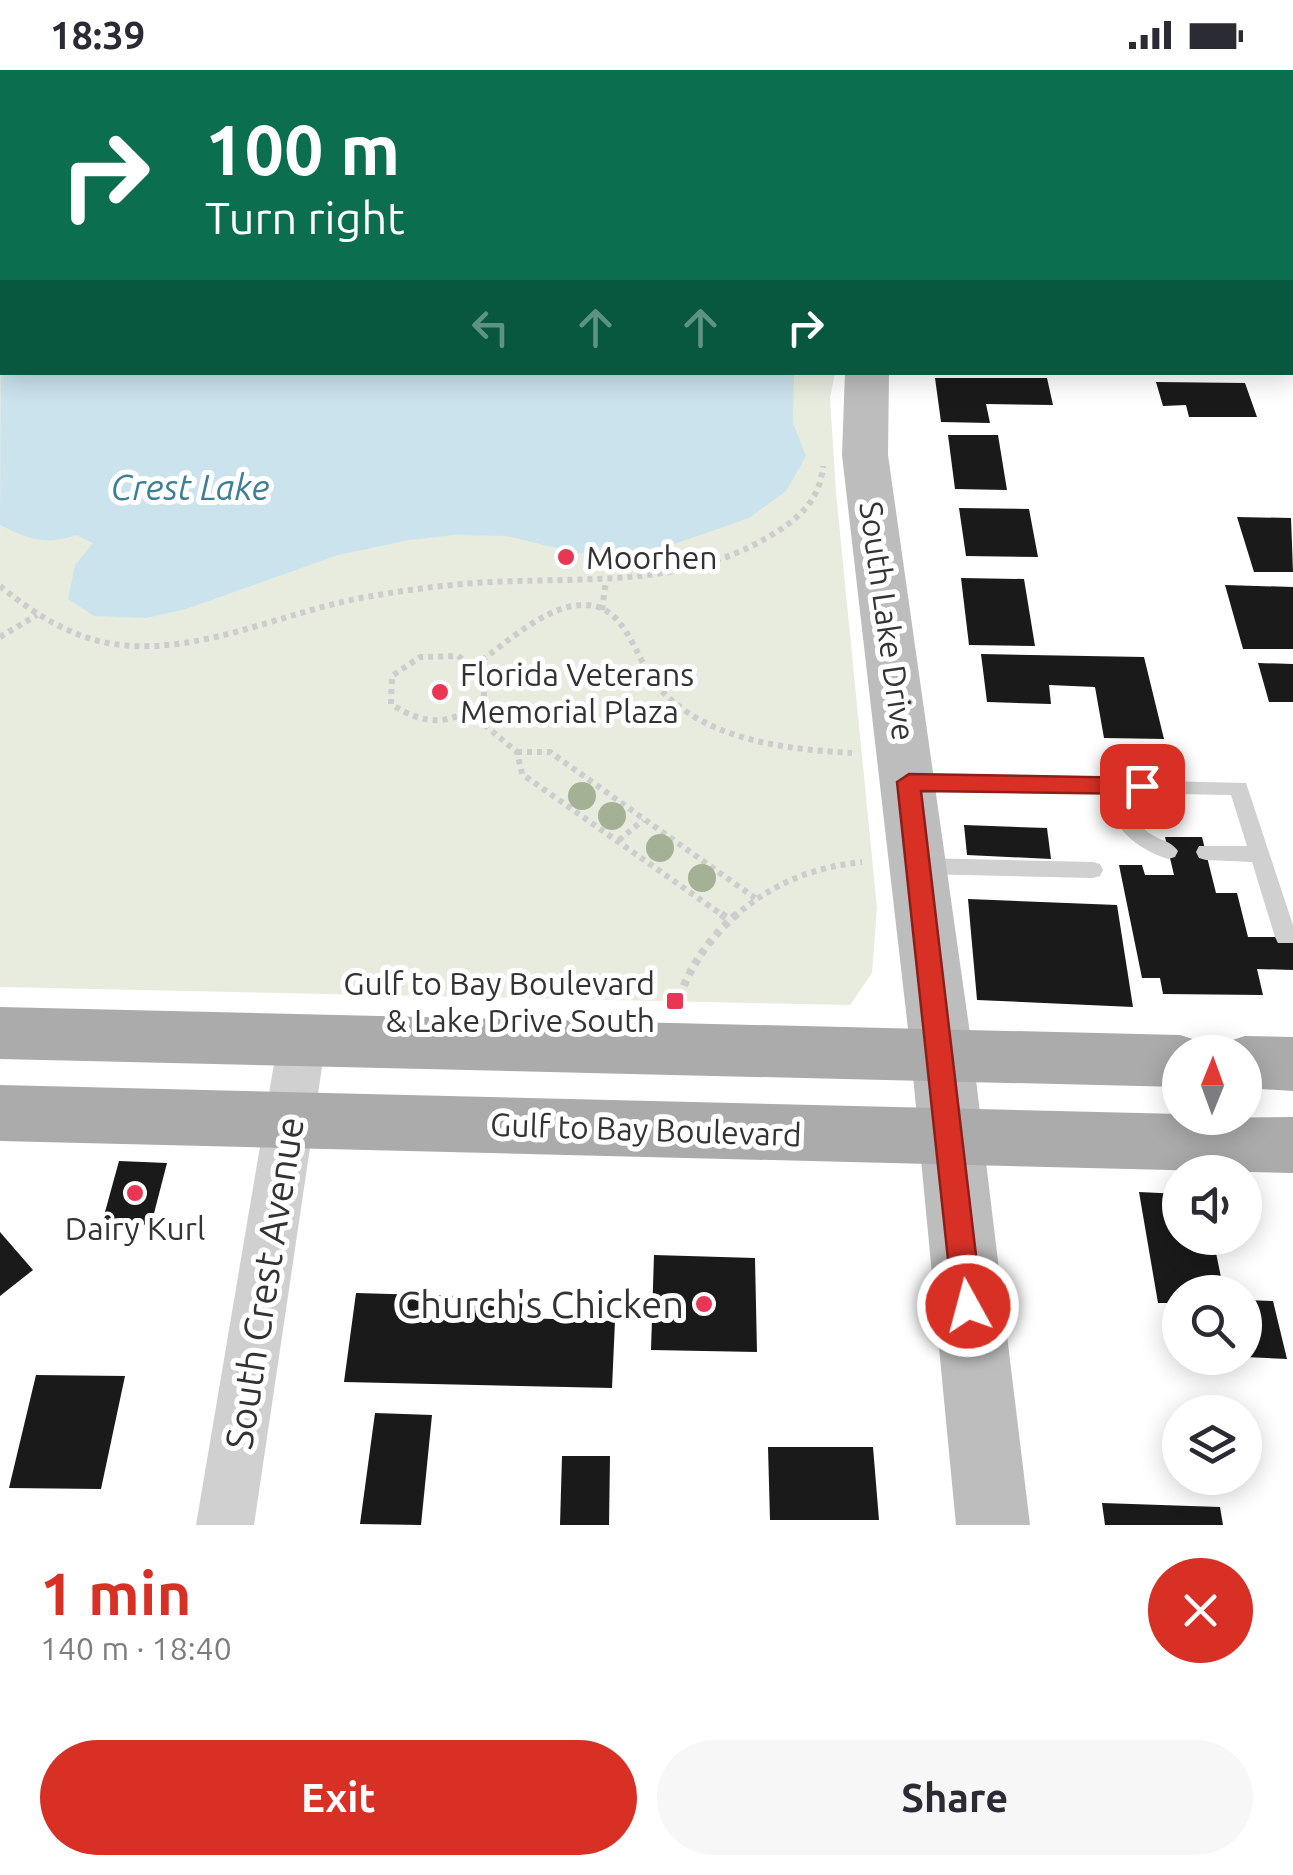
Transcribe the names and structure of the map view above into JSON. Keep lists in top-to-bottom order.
{
  "streets": {
    "main road": ["Gulf to Bay Boulevard"],
    "street": ["South Lake Drive", "South Crest Avenue"]
  },
  "crossings": [
    ["South Lake Drive", "Gulf to Bay Boulevard"],
    ["Gulf to Bay Boulevard", "South Crest Avenue"]
  ],
  "water": ["Crest Lake"],
  "places": {
    "other": [
      "Moorhen",
      "Florida Veterans Memorial Plaza",
      "Dairy Kurl",
      "Church's Chicken"
    ],
    "transit": ["Gulf to Bay Boulevard & Lake Drive South"]
  },
  "north": "top",
  "page": {
    "status": "18:39",
    "turn": ["100 m", "Turn right"],
    "heading": ["1 min", "140 m · 18:40"],
    "buttons": ["Exit", "Share"]
  }
}
